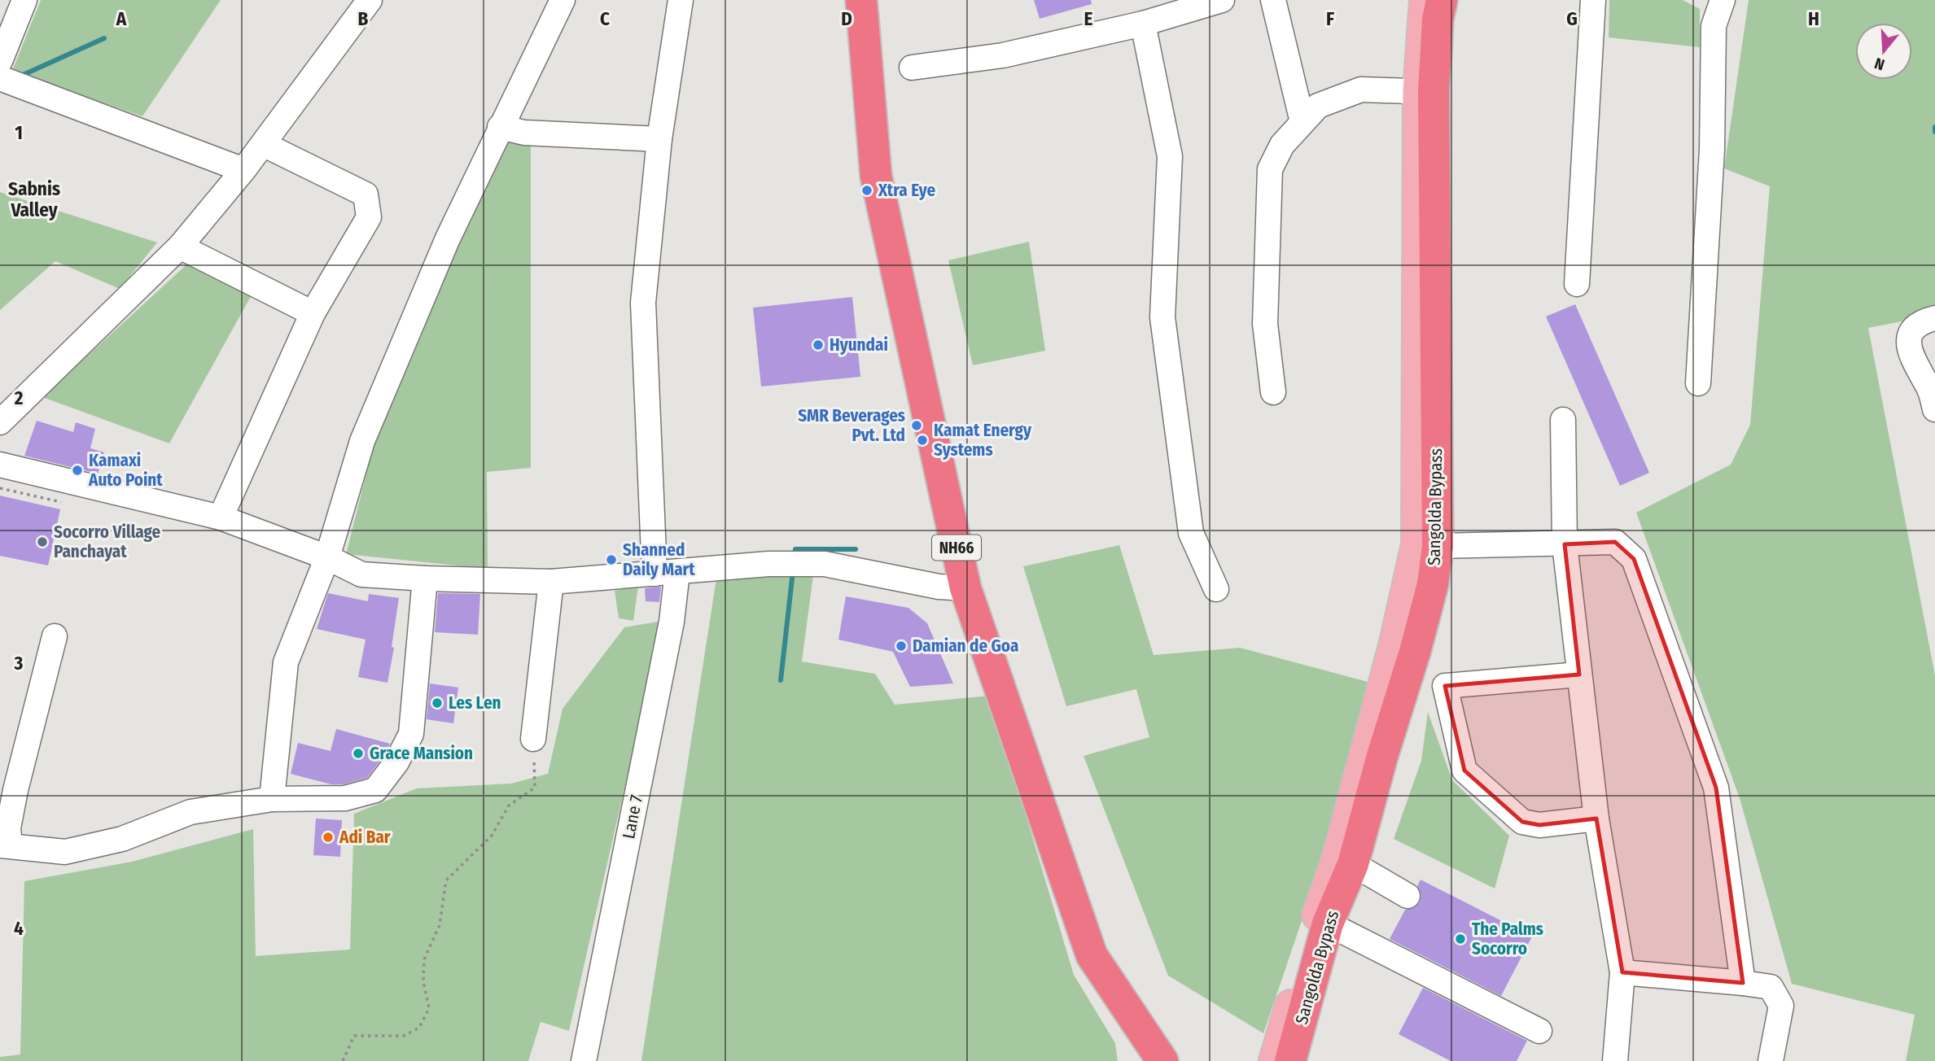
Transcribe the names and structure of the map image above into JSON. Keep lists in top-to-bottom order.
{
  "streets": {
    "highway": ["Sangolda Bypass", "NH66"],
    "street": ["Lane 7"]
  },
  "districts": ["Sabnis Valley"],
  "places": [
    "Xtra Eye",
    "Hyundai",
    "SMR Beverages Pvt. Ltd",
    "Kamat Energy Systems",
    "Kamaxi Auto Point",
    "Socorro Village Panchayat",
    "Shanned Daily Mart",
    "Damian de Goa",
    "Les Len",
    "Grace Mansion",
    "Adi Bar",
    "The Palms Socorro"
  ],
  "north": "bottom",
  "grid": {
    "columns": [
      "A",
      "B",
      "C",
      "D",
      "E",
      "F",
      "G",
      "H"
    ],
    "rows": [
      "1",
      "2",
      "3",
      "4"
    ]
  }
}
